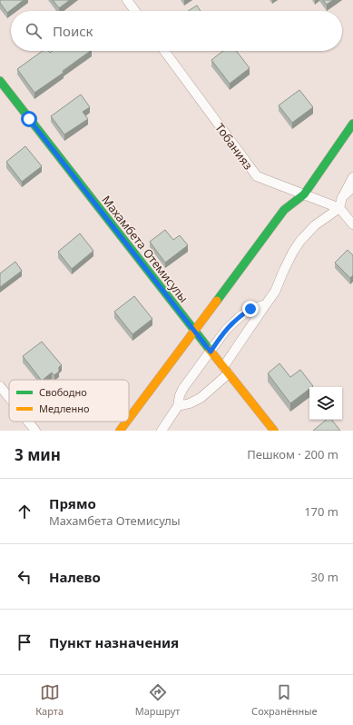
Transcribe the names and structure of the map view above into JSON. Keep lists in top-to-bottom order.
{
  "streets": {
    "street": ["Тобанияз", "Махамбета Отемисулы"]
  },
  "legend": ["Свободно", "Медленно"],
  "page": {
    "search": "Поиск",
    "heading": ["3 мин", "Пешком · 200 m"],
    "list": [
      ["Прямо", "Махамбета Отемисулы", "170 m"],
      ["Налево", "30 m"],
      "Пункт назначения"
    ],
    "nav": ["Карта", "Маршрут", "Сохранённые"]
  }
}
